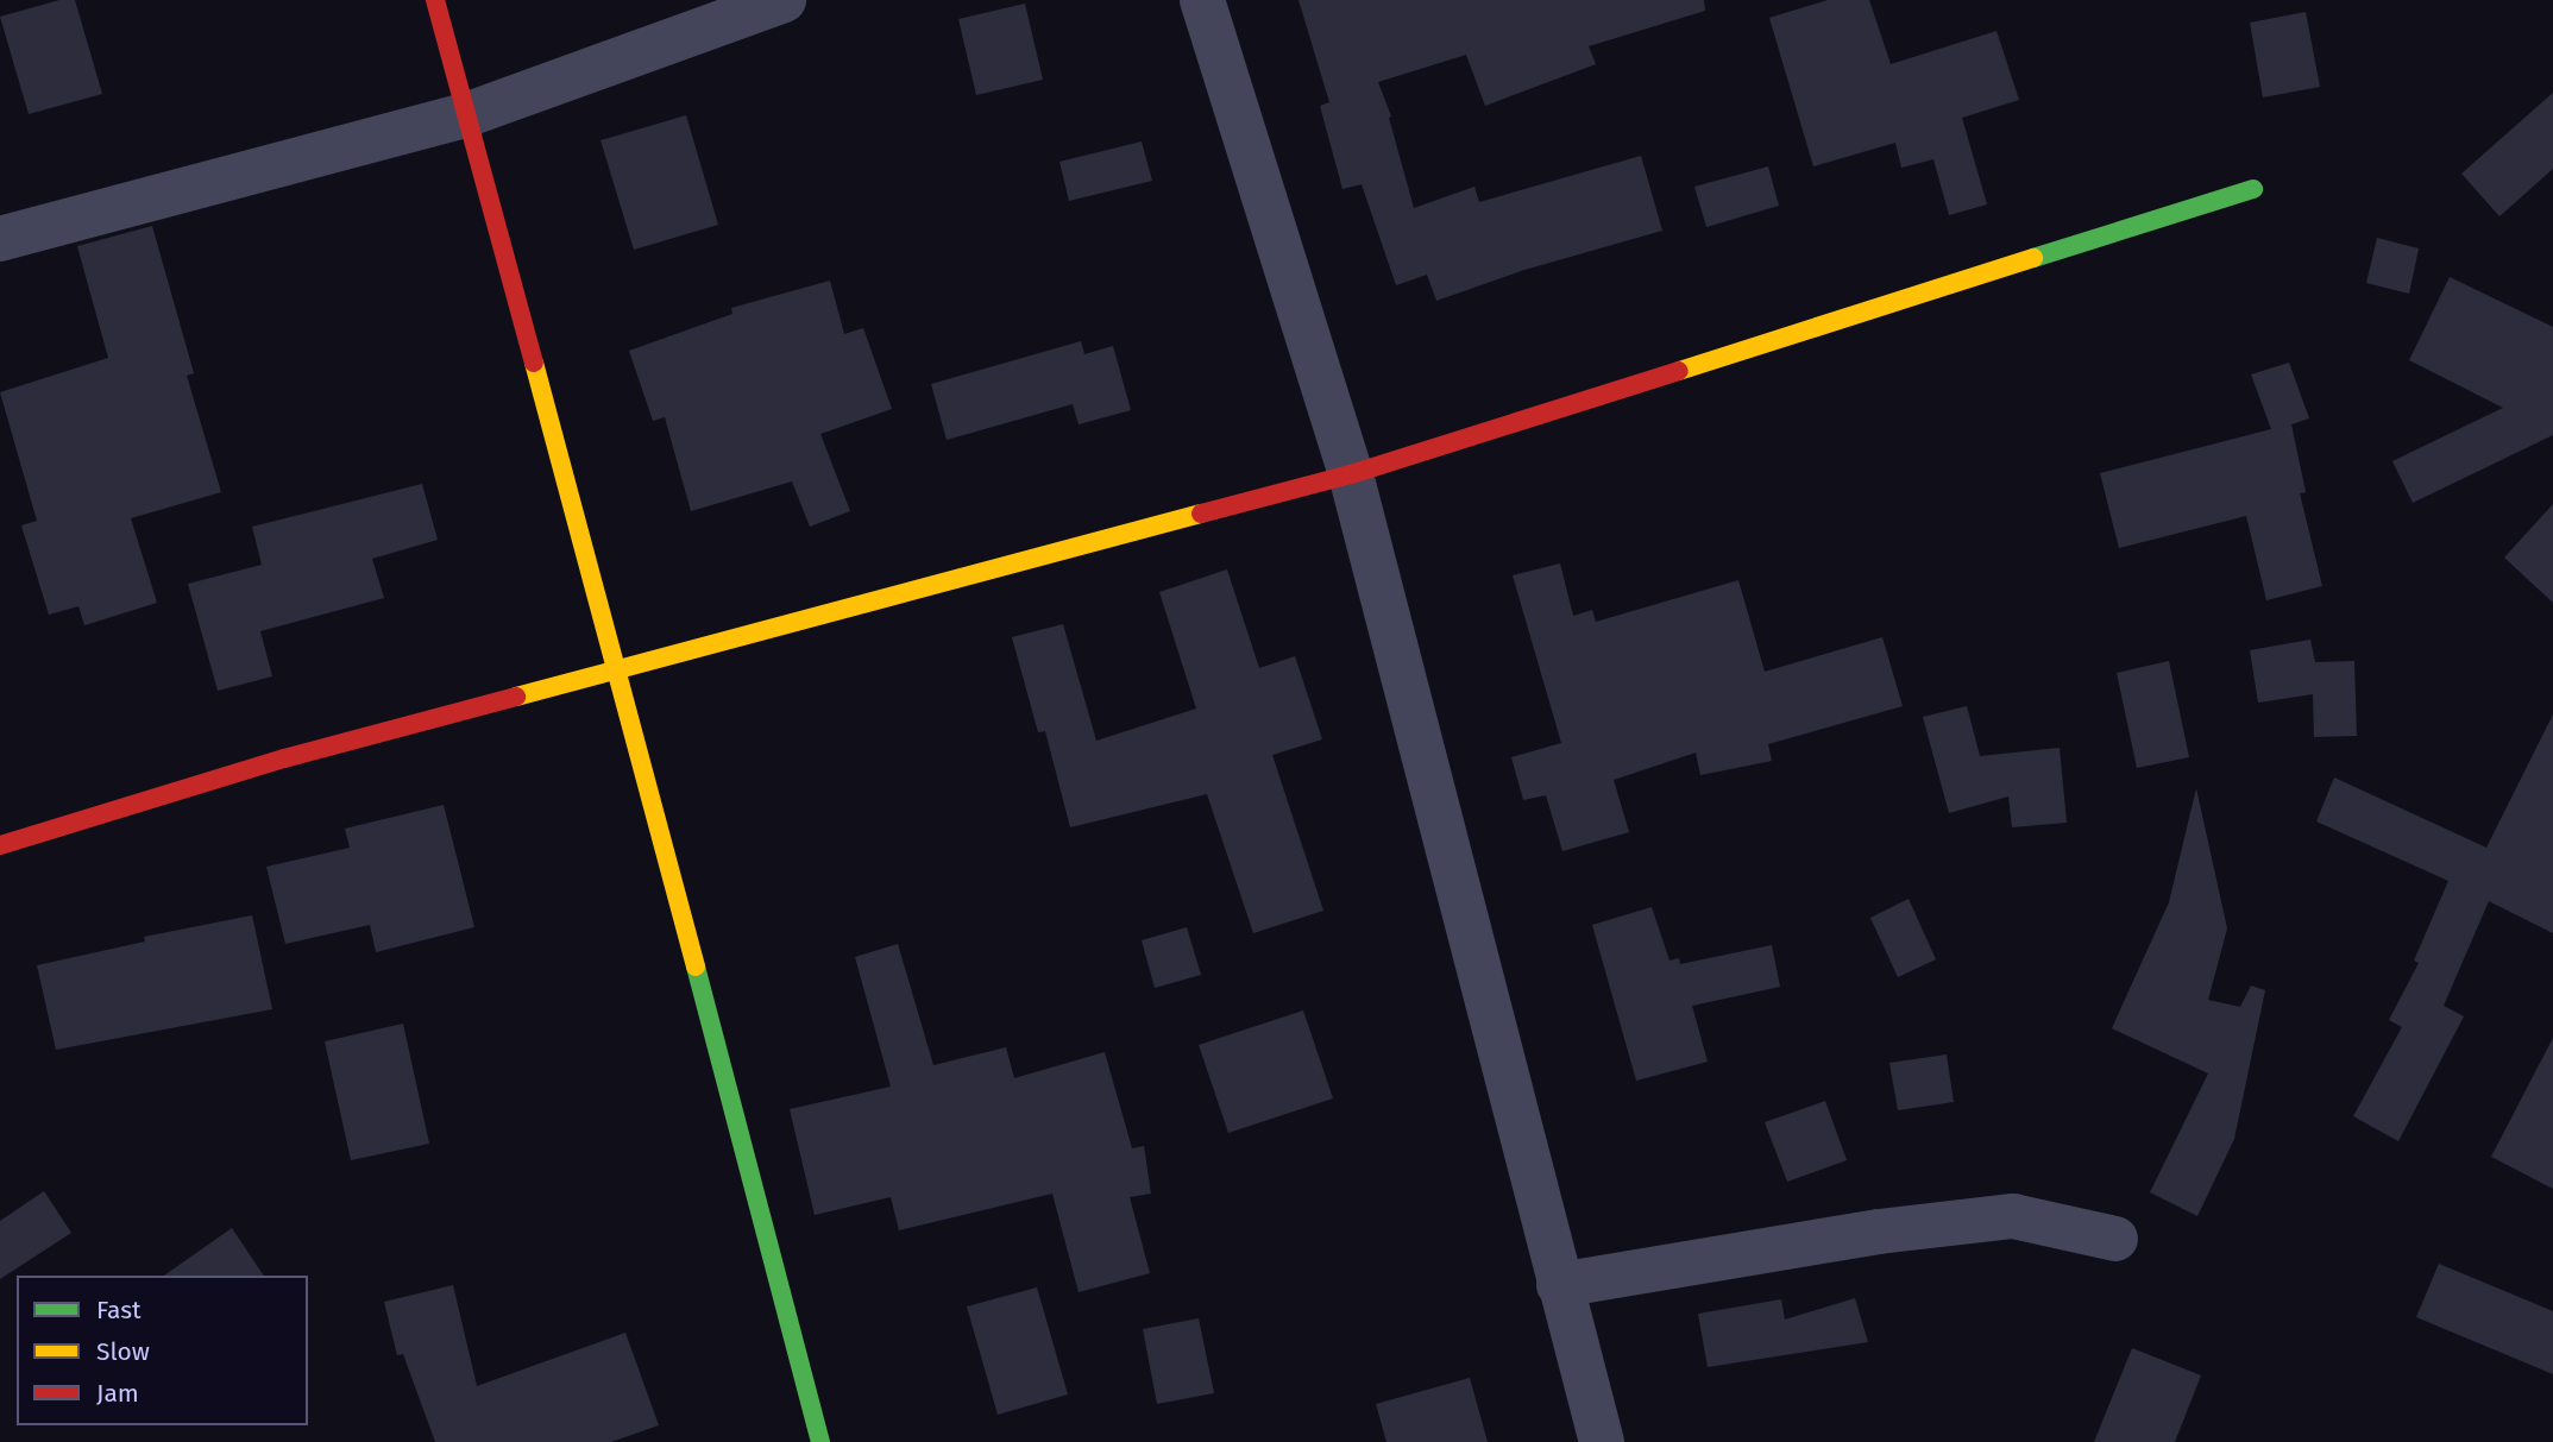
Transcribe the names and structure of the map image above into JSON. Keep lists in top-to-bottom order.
{
  "legend": ["Fast", "Slow", "Jam"]
}
